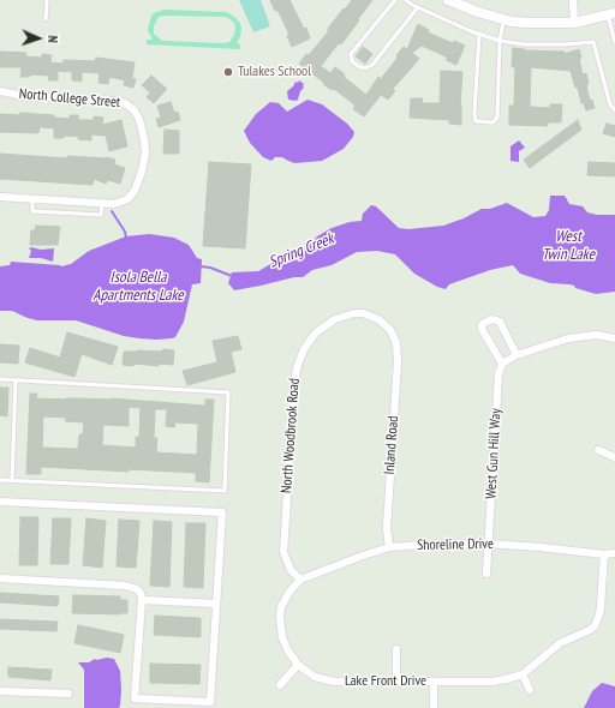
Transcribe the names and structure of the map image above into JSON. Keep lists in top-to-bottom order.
{
  "streets": {
    "street": [
      "North College Street",
      "North Woodbrook Road",
      "Inland Road",
      "West Gun Hill Way",
      "Shoreline Drive",
      "Lake Front Drive"
    ]
  },
  "crossings": [
    ["North Woodbrook Road", "Inland Road"],
    ["North Woodbrook Road", "Shoreline Drive"],
    ["North Woodbrook Road", "Lake Front Drive"],
    ["Inland Road", "Shoreline Drive"],
    ["West Gun Hill Way", "Shoreline Drive"],
    ["Shoreline Drive", "Lake Front Drive"]
  ],
  "water": ["West Twin Lake", "Spring Creek", "Isola Bella Apartments Lake"],
  "places": ["Tulakes School"],
  "north": "right"
}
